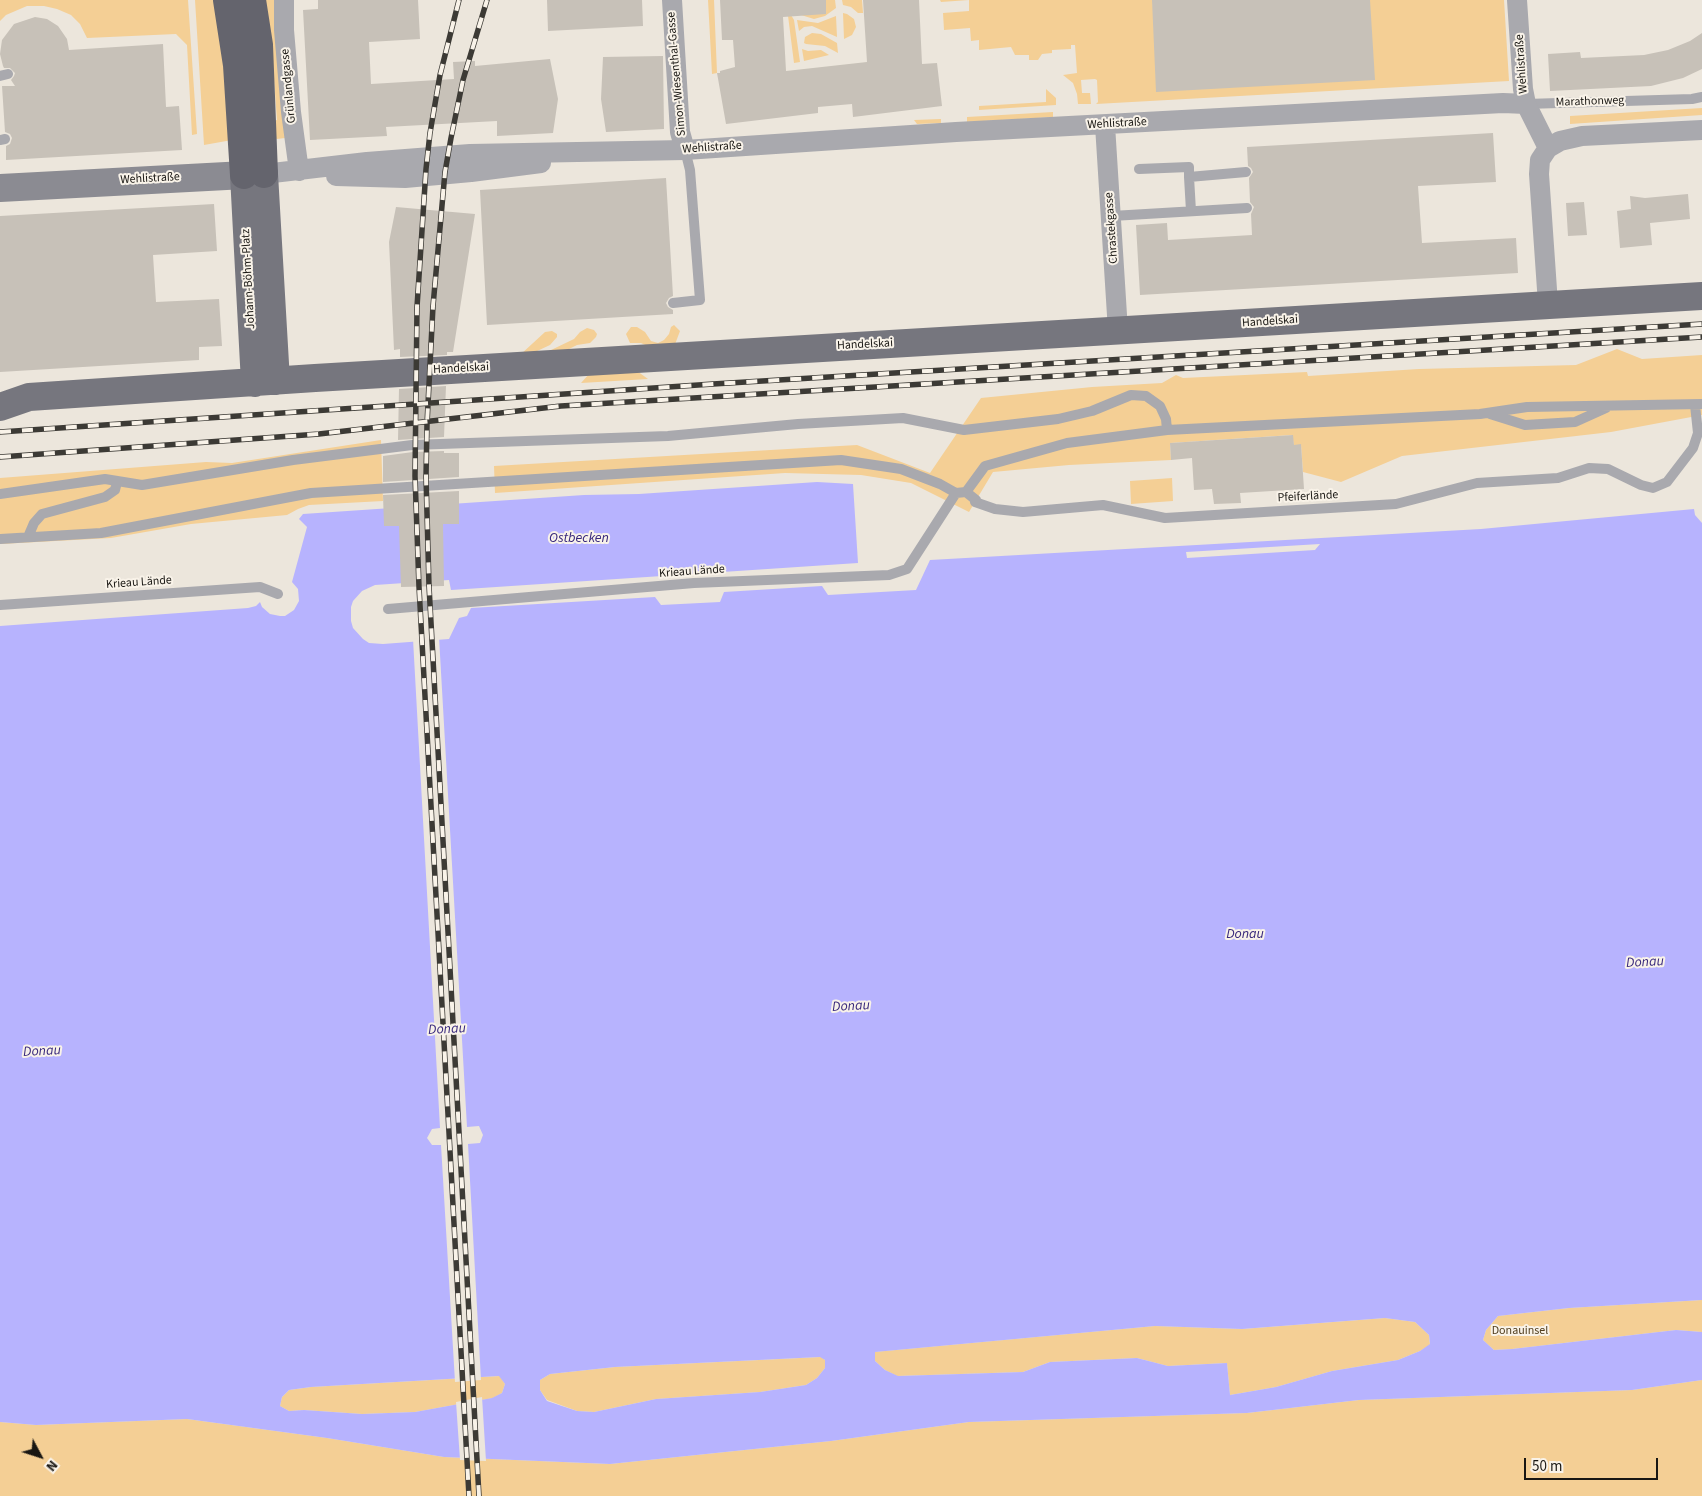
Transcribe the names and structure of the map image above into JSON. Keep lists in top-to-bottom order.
{
  "streets": {
    "main road": ["Johann-Böhm-Platz", "Handelskai"],
    "street": [
      "Wehlistraße",
      "Simon-Wiesenthal-Gasse",
      "Grünlandgasse",
      "Chrastekgasse"
    ],
    "lane": ["Marathonweg", "Pfeiferlände", "Krieau Lände"]
  },
  "crossings": [
    ["Wehlistraße", "Simon-Wiesenthal-Gasse"],
    ["Wehlistraße", "Grünlandgasse"],
    ["Wehlistraße", "Marathonweg"],
    ["Wehlistraße", "Chrastekgasse"],
    ["Wehlistraße", "Johann-Böhm-Platz"],
    ["Chrastekgasse", "Handelskai"],
    ["Johann-Böhm-Platz", "Handelskai"],
    ["Pfeiferlände", "Krieau Lände"]
  ],
  "water": ["Ostbecken", "Donau"],
  "parks": ["Donauinsel"],
  "scale_bar": "50 m",
  "north": "bottom right"
}
